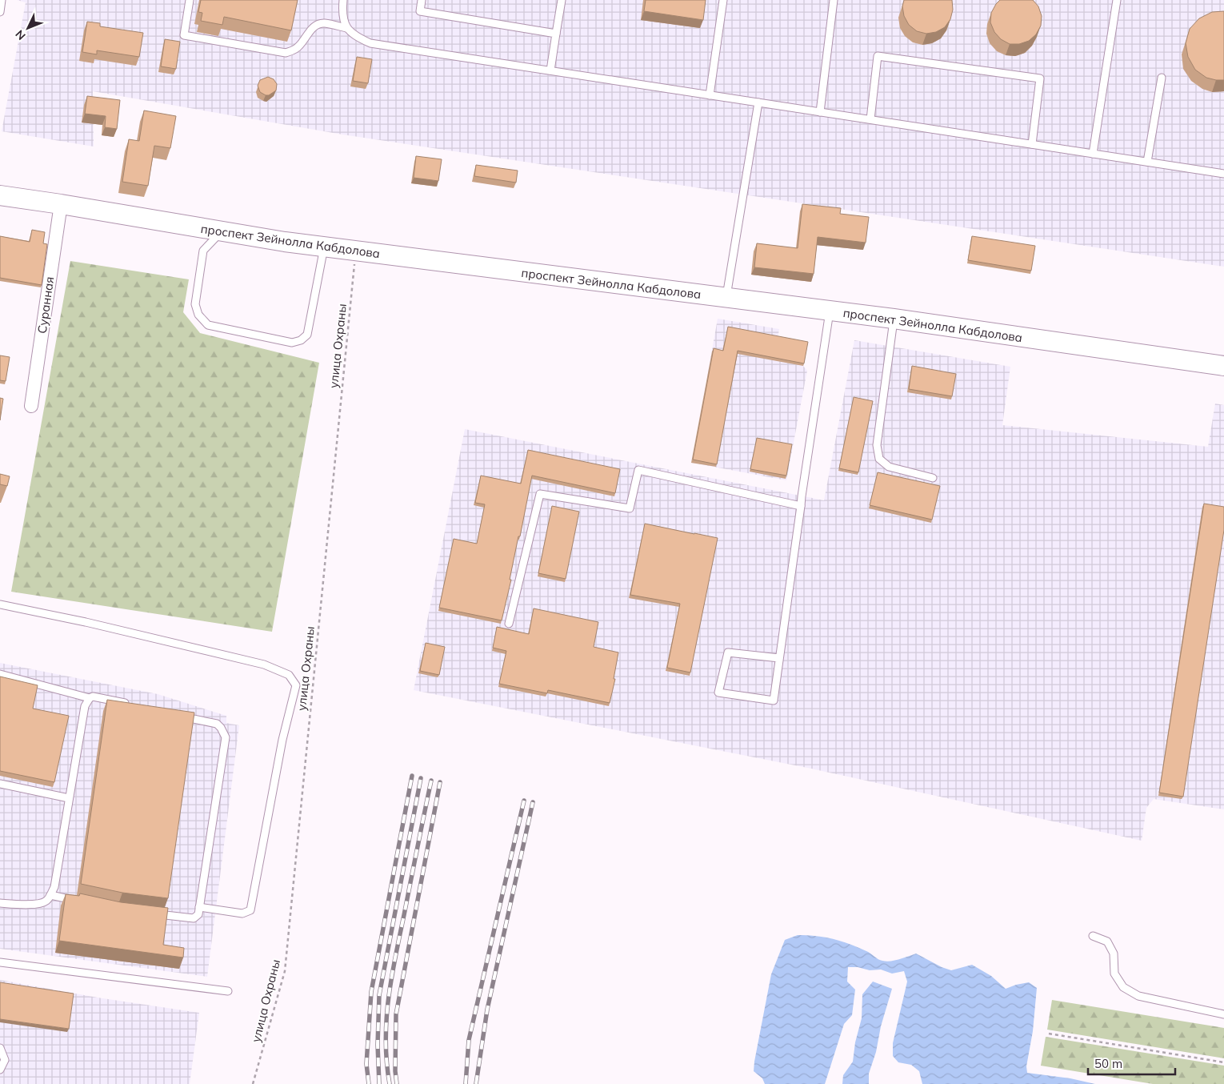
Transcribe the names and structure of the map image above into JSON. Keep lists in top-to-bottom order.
{
  "streets": {
    "main road": ["проспект Зейнолла Кабдолова"],
    "street": ["Суранная"],
    "path": ["улица Охраны"]
  },
  "crossings": [
    ["проспект Зейнолла Кабдолова", "Суранная"],
    ["проспект Зейнолла Кабдолова", "улица Охраны"]
  ],
  "scale_bar": "50 m",
  "north": "bottom left"
}
